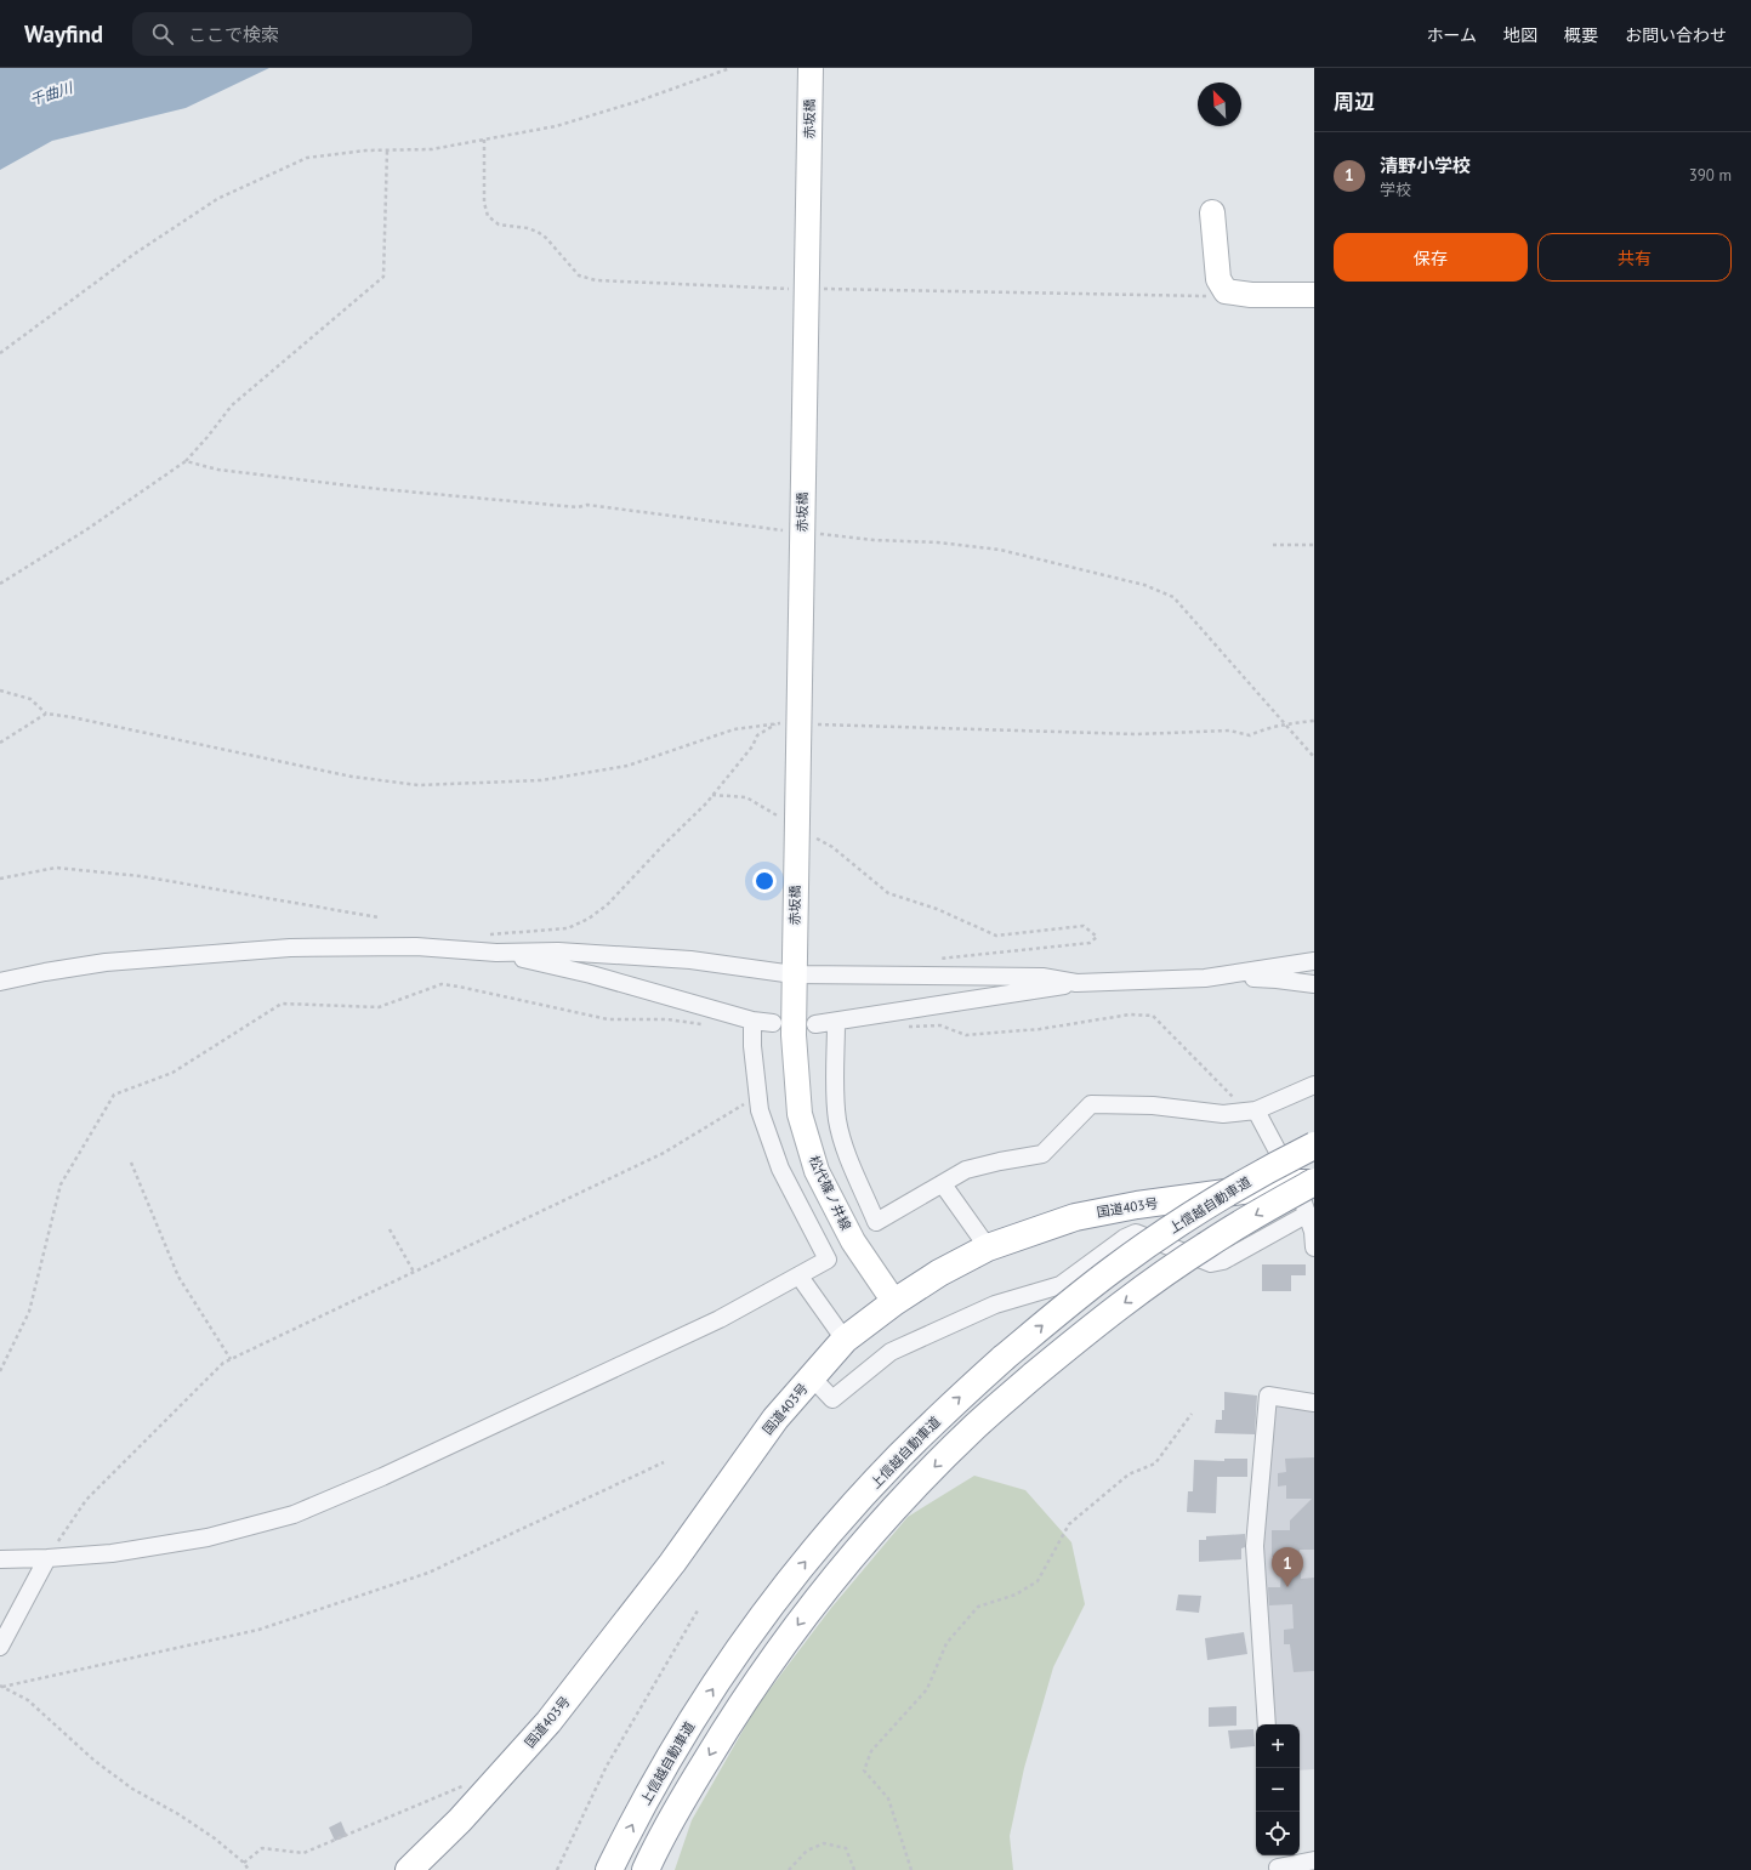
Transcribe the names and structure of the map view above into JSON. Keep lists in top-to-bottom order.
{
  "streets": {
    "highway": ["上信越自動車道", "国道403号"],
    "main road": ["赤坂橋", "松代篠ノ井線"]
  },
  "crossings": [
    ["赤坂橋", "松代篠ノ井線"],
    ["松代篠ノ井線", "国道403号"]
  ],
  "water": ["千曲川"],
  "north": "top left",
  "page": {
    "header": "Wayfind",
    "search": "ここで検索",
    "nav": [
      "ホーム",
      "地図",
      "概要",
      "お問い合わせ"
    ],
    "heading": "周辺",
    "list": [
      {
        "mark": "1",
        "name": "清野小学校",
        "note": "学校",
        "value": "390 m"
      }
    ],
    "buttons": ["保存", "共有"],
    "pins": "1",
    "map_buttons": ["+", "−"]
  }
}
